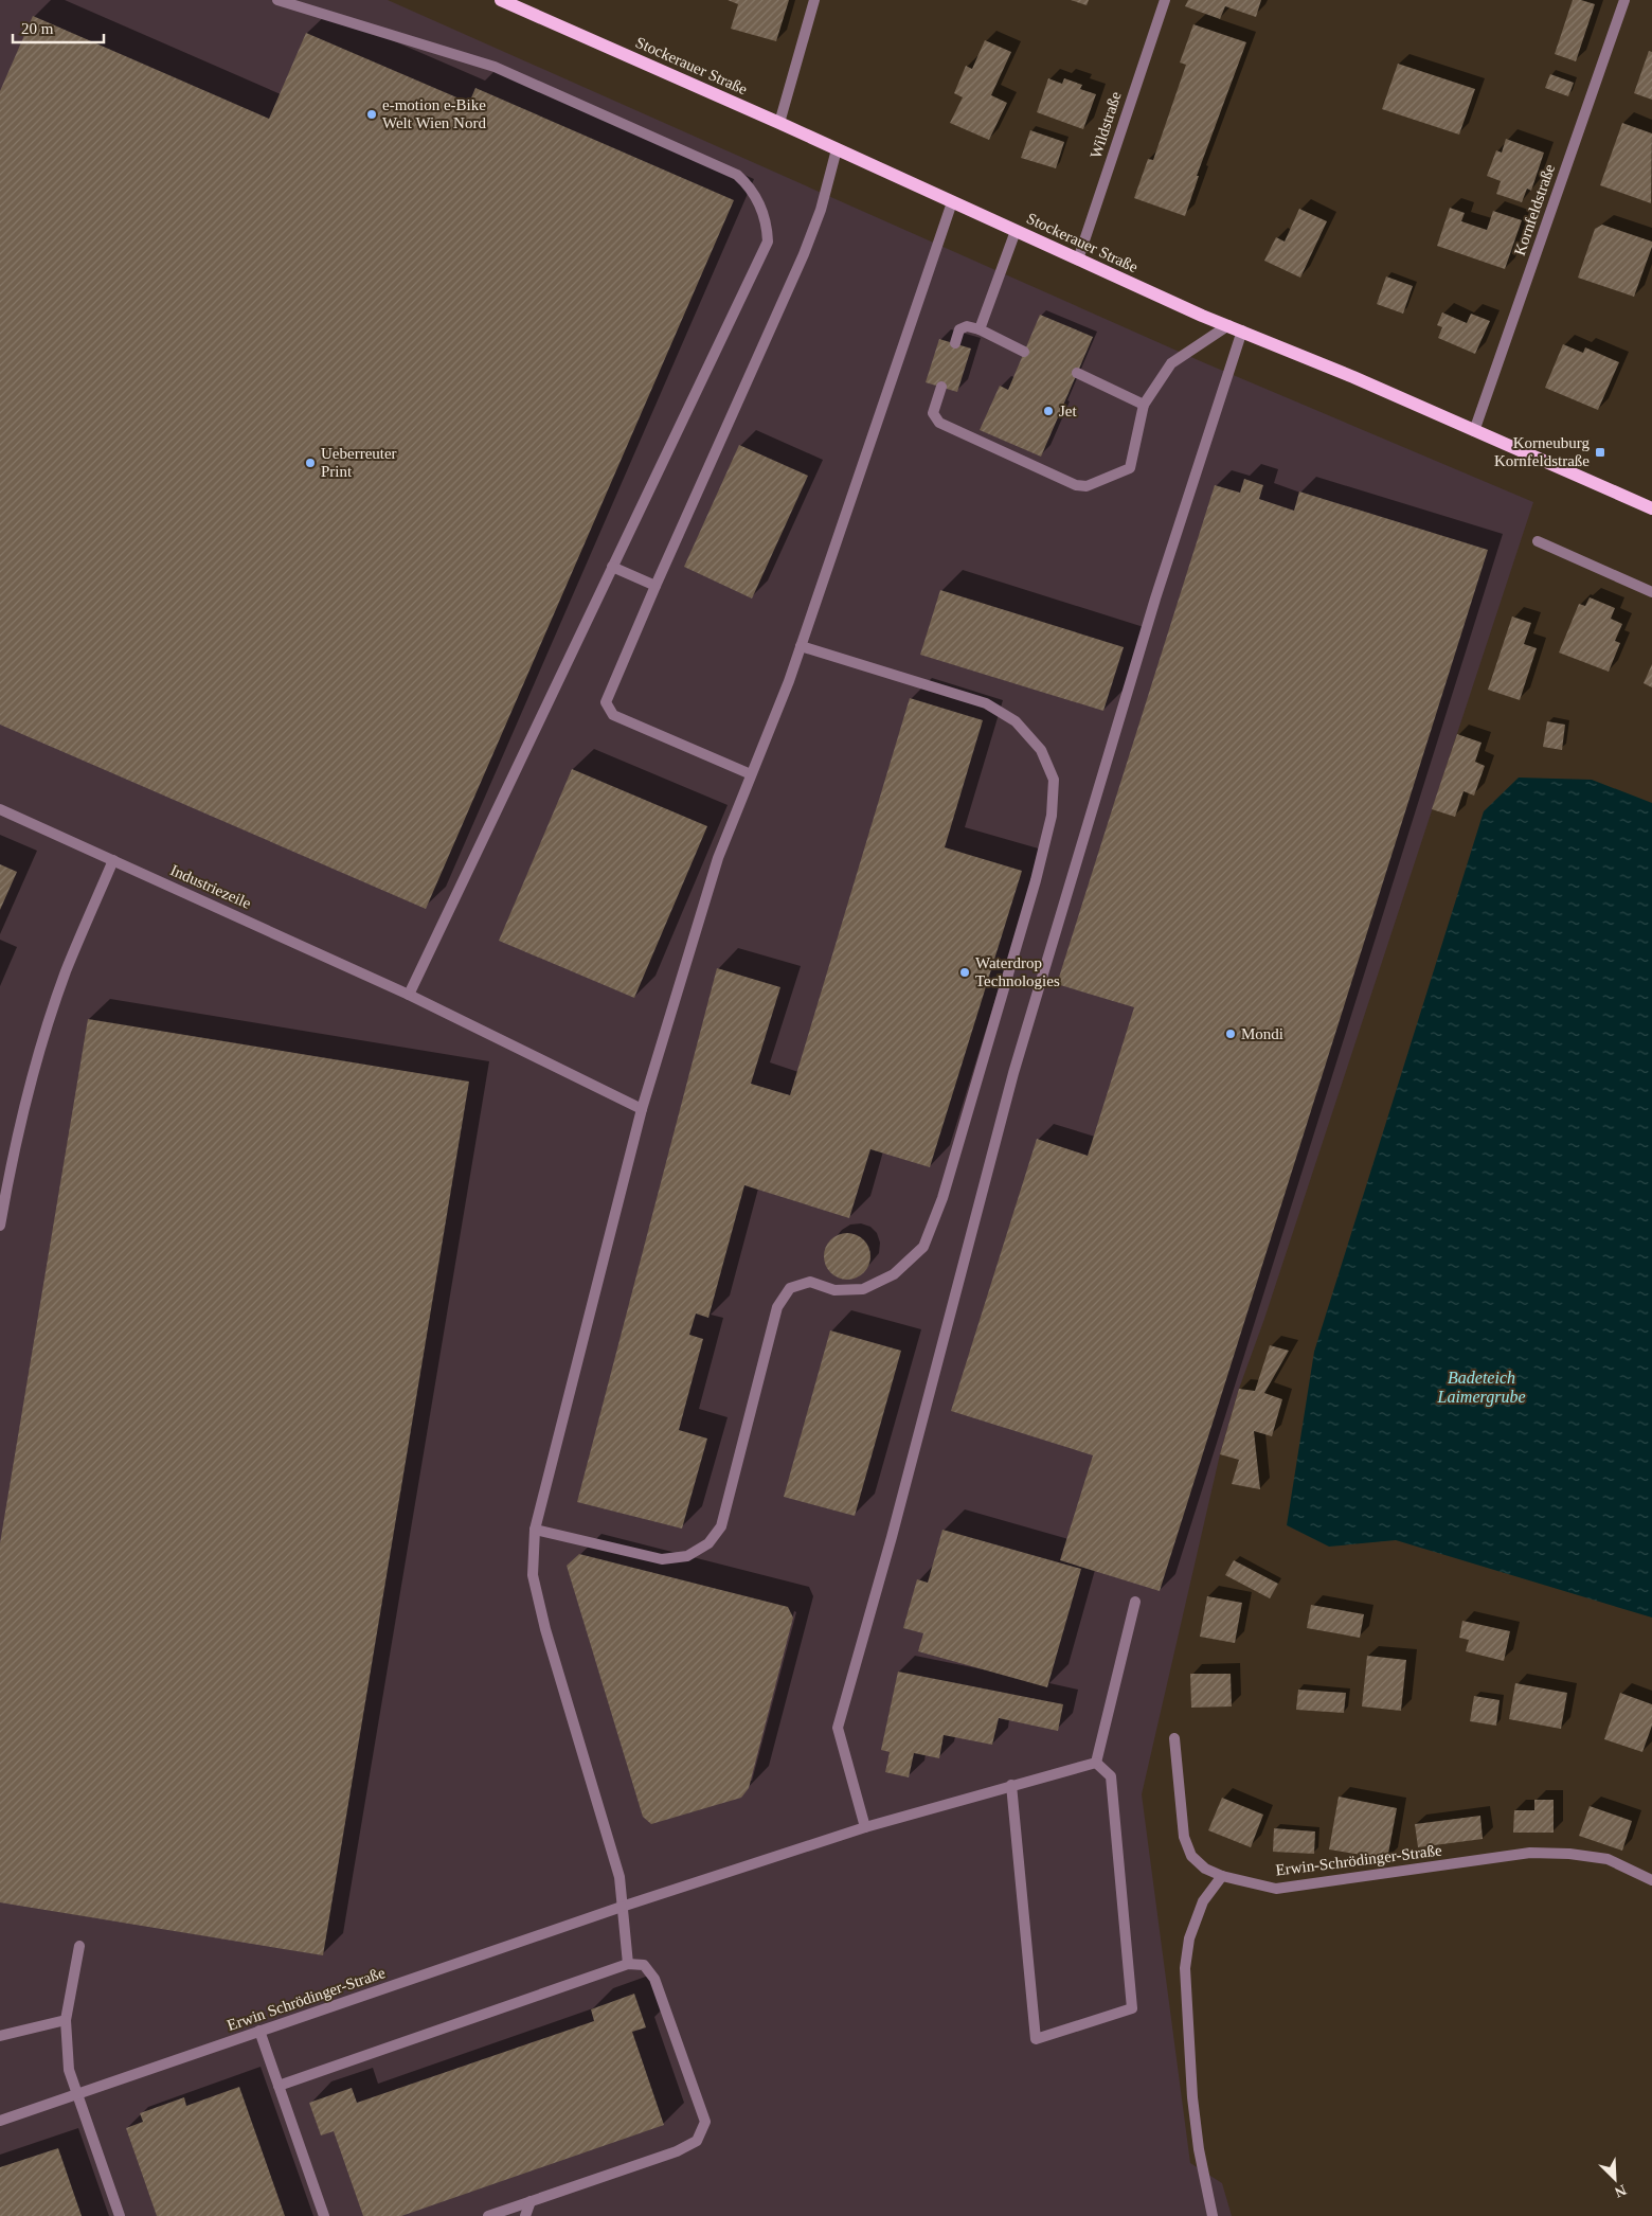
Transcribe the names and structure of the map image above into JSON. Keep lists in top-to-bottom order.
{
  "streets": {
    "main road": ["Stockerauer Straße"],
    "street": [
      "Wildstraße",
      "Kornfeldstraße",
      "Industriezeile",
      "Erwin-Schrödinger-Straße",
      "Erwin Schrödinger-Straße"
    ]
  },
  "crossings": [
    ["Stockerauer Straße", "Wildstraße"],
    ["Stockerauer Straße", "Kornfeldstraße"]
  ],
  "water": ["Badeteich Laimergrube"],
  "places": {
    "other": [
      "e-motion e-Bike Welt Wien Nord",
      "Jet",
      "Ueberreuter Print",
      "Waterdrop Technologies",
      "Mondi"
    ],
    "transit": ["Korneuburg Kornfeldstraße"]
  },
  "scale_bar": "20 m",
  "north": "bottom right"
}
